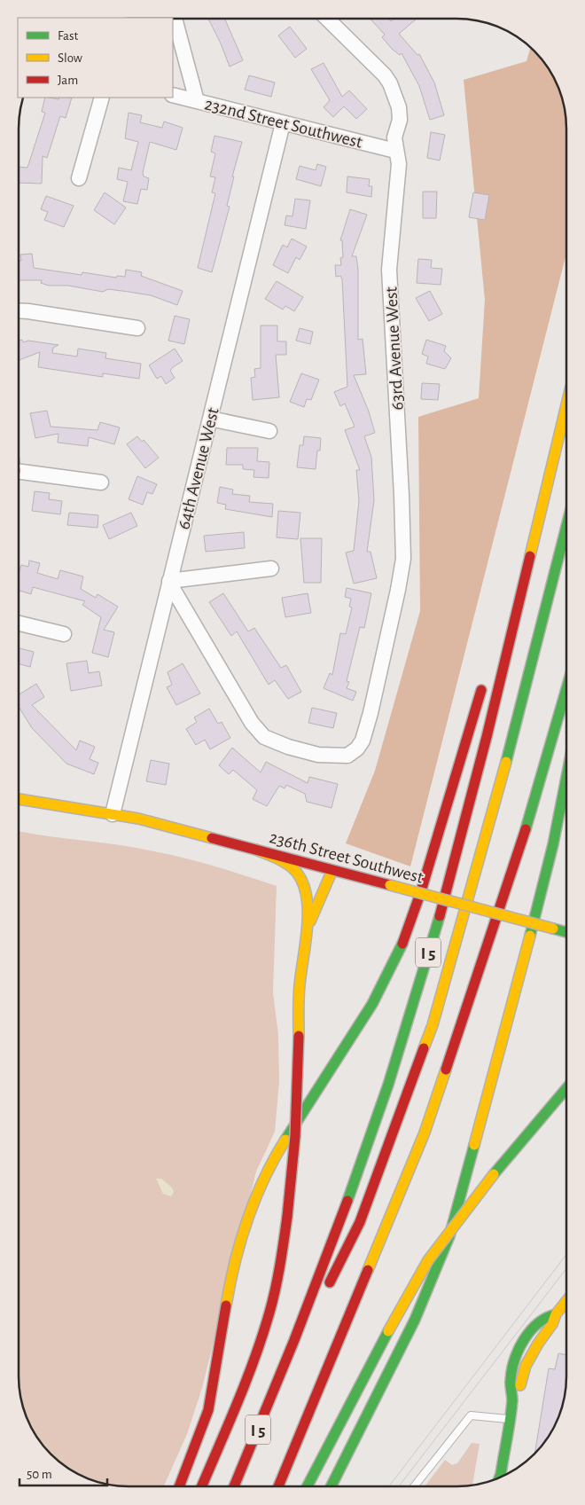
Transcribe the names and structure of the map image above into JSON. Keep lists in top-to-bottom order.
{
  "streets": {
    "main road": ["236th Street Southwest", "I 5"],
    "street": ["232nd Street Southwest", "63rd Avenue West", "64th Avenue West"]
  },
  "crossings": [
    ["232nd Street Southwest", "63rd Avenue West"],
    ["232nd Street Southwest", "64th Avenue West"],
    ["63rd Avenue West", "64th Avenue West"],
    ["64th Avenue West", "236th Street Southwest"]
  ],
  "legend": ["Fast", "Slow", "Jam"],
  "scale_bar": "50 m"
}
